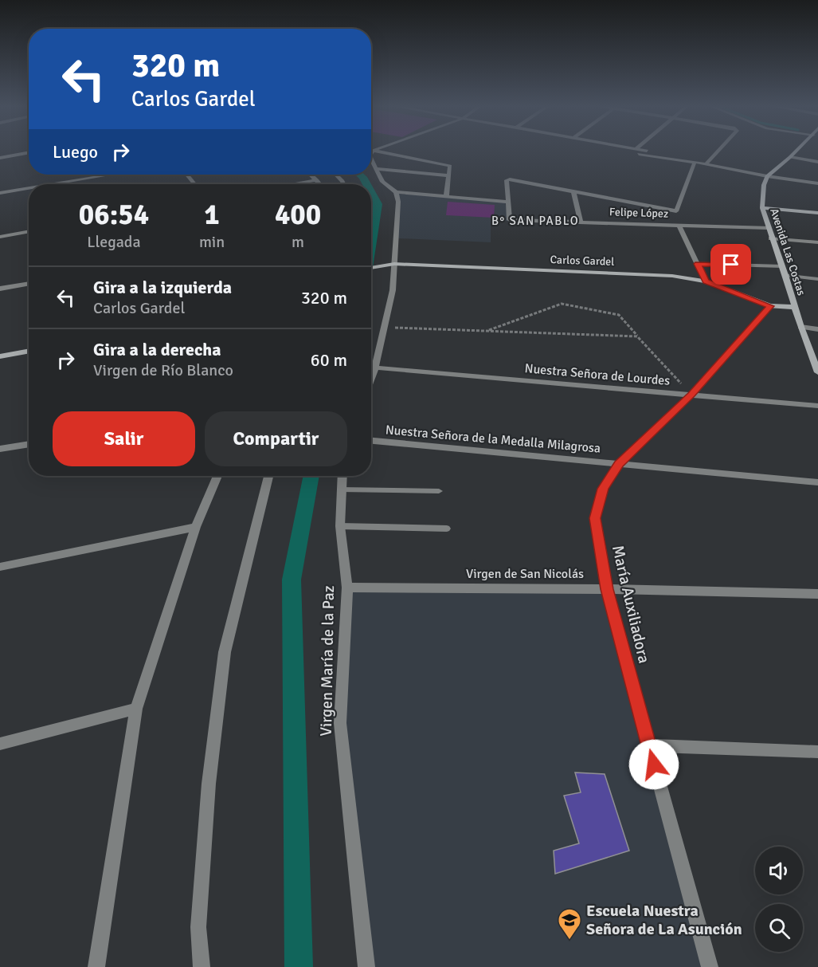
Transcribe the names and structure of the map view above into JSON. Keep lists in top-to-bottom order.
{
  "streets": {
    "street": [
      "Felipe López",
      "Avenida Las Costas",
      "Carlos Gardel",
      "Nuestra Señora de Lourdes",
      "Nuestra Señora de la Medalla Milagrosa",
      "Virgen de San Nicolás",
      "María Auxiliadora",
      "Virgen María de la Paz"
    ]
  },
  "crossings": [
    ["Felipe López", "Avenida Las Costas"],
    ["Avenida Las Costas", "Carlos Gardel"],
    ["Carlos Gardel", "María Auxiliadora"],
    ["Nuestra Señora de Lourdes", "María Auxiliadora"],
    ["Nuestra Señora de la Medalla Milagrosa", "María Auxiliadora"],
    ["Virgen de San Nicolás", "María Auxiliadora"],
    ["Virgen de San Nicolás", "Virgen María de la Paz"]
  ],
  "districts": ["B° SAN PABLO"],
  "places": {
    "school or university": ["Escuela Nuestra Señora de La Asunción"]
  },
  "page": {
    "turn": ["320 m", "Carlos Gardel"],
    "then": "Luego",
    "eta": [
      "06:54",
      "Llegada",
      "1",
      "min",
      "400",
      "m"
    ],
    "list": [
      {
        "name": "Gira a la izquierda",
        "note": "Carlos Gardel",
        "value": "320 m"
      },
      {
        "name": "Gira a la derecha",
        "note": "Virgen de Río Blanco",
        "value": "60 m"
      }
    ],
    "buttons": ["Salir", "Compartir"]
  }
}
